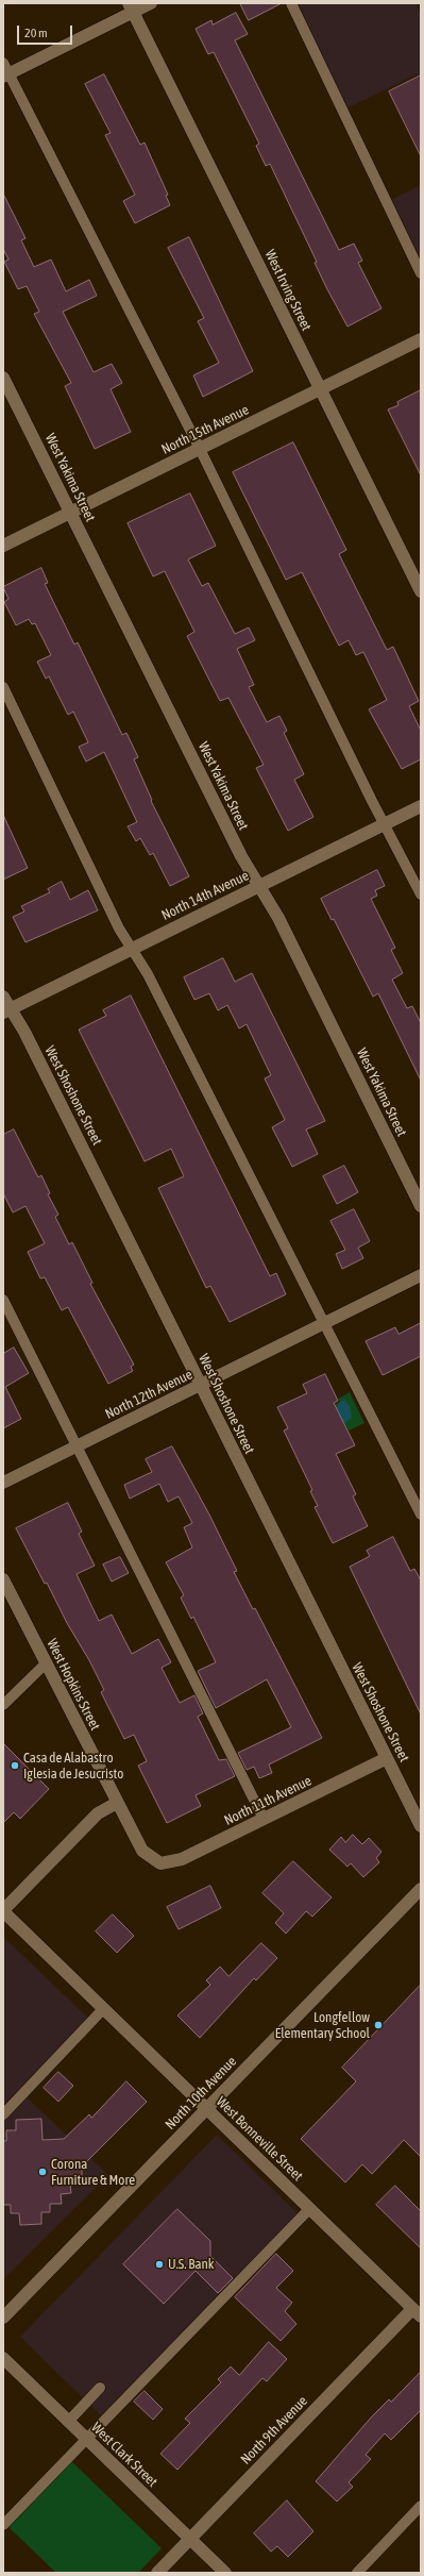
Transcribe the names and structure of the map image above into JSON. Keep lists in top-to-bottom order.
{
  "streets": {
    "street": [
      "West Irving Street",
      "North 15th Avenue",
      "West Yakima Street",
      "North 14th Avenue",
      "West Shoshone Street",
      "North 12th Avenue",
      "West Hopkins Street",
      "North 11th Avenue",
      "North 10th Avenue",
      "West Bonneville Street",
      "North 9th Avenue",
      "West Clark Street"
    ]
  },
  "crossings": [
    ["West Irving Street", "North 15th Avenue"],
    ["North 15th Avenue", "West Yakima Street"],
    ["West Yakima Street", "North 14th Avenue"],
    ["North 14th Avenue", "West Shoshone Street"],
    ["West Shoshone Street", "North 12th Avenue"],
    ["West Shoshone Street", "North 11th Avenue"],
    ["West Hopkins Street", "North 11th Avenue"],
    ["North 10th Avenue", "West Bonneville Street"],
    ["West Bonneville Street", "North 9th Avenue"],
    ["North 9th Avenue", "West Clark Street"]
  ],
  "places": [
    "Casa de Alabastro Iglesia de Jesucristo",
    "Longfellow Elementary School",
    "Corona Furniture & More",
    "U.S. Bank"
  ],
  "scale_bar": "20 m"
}
